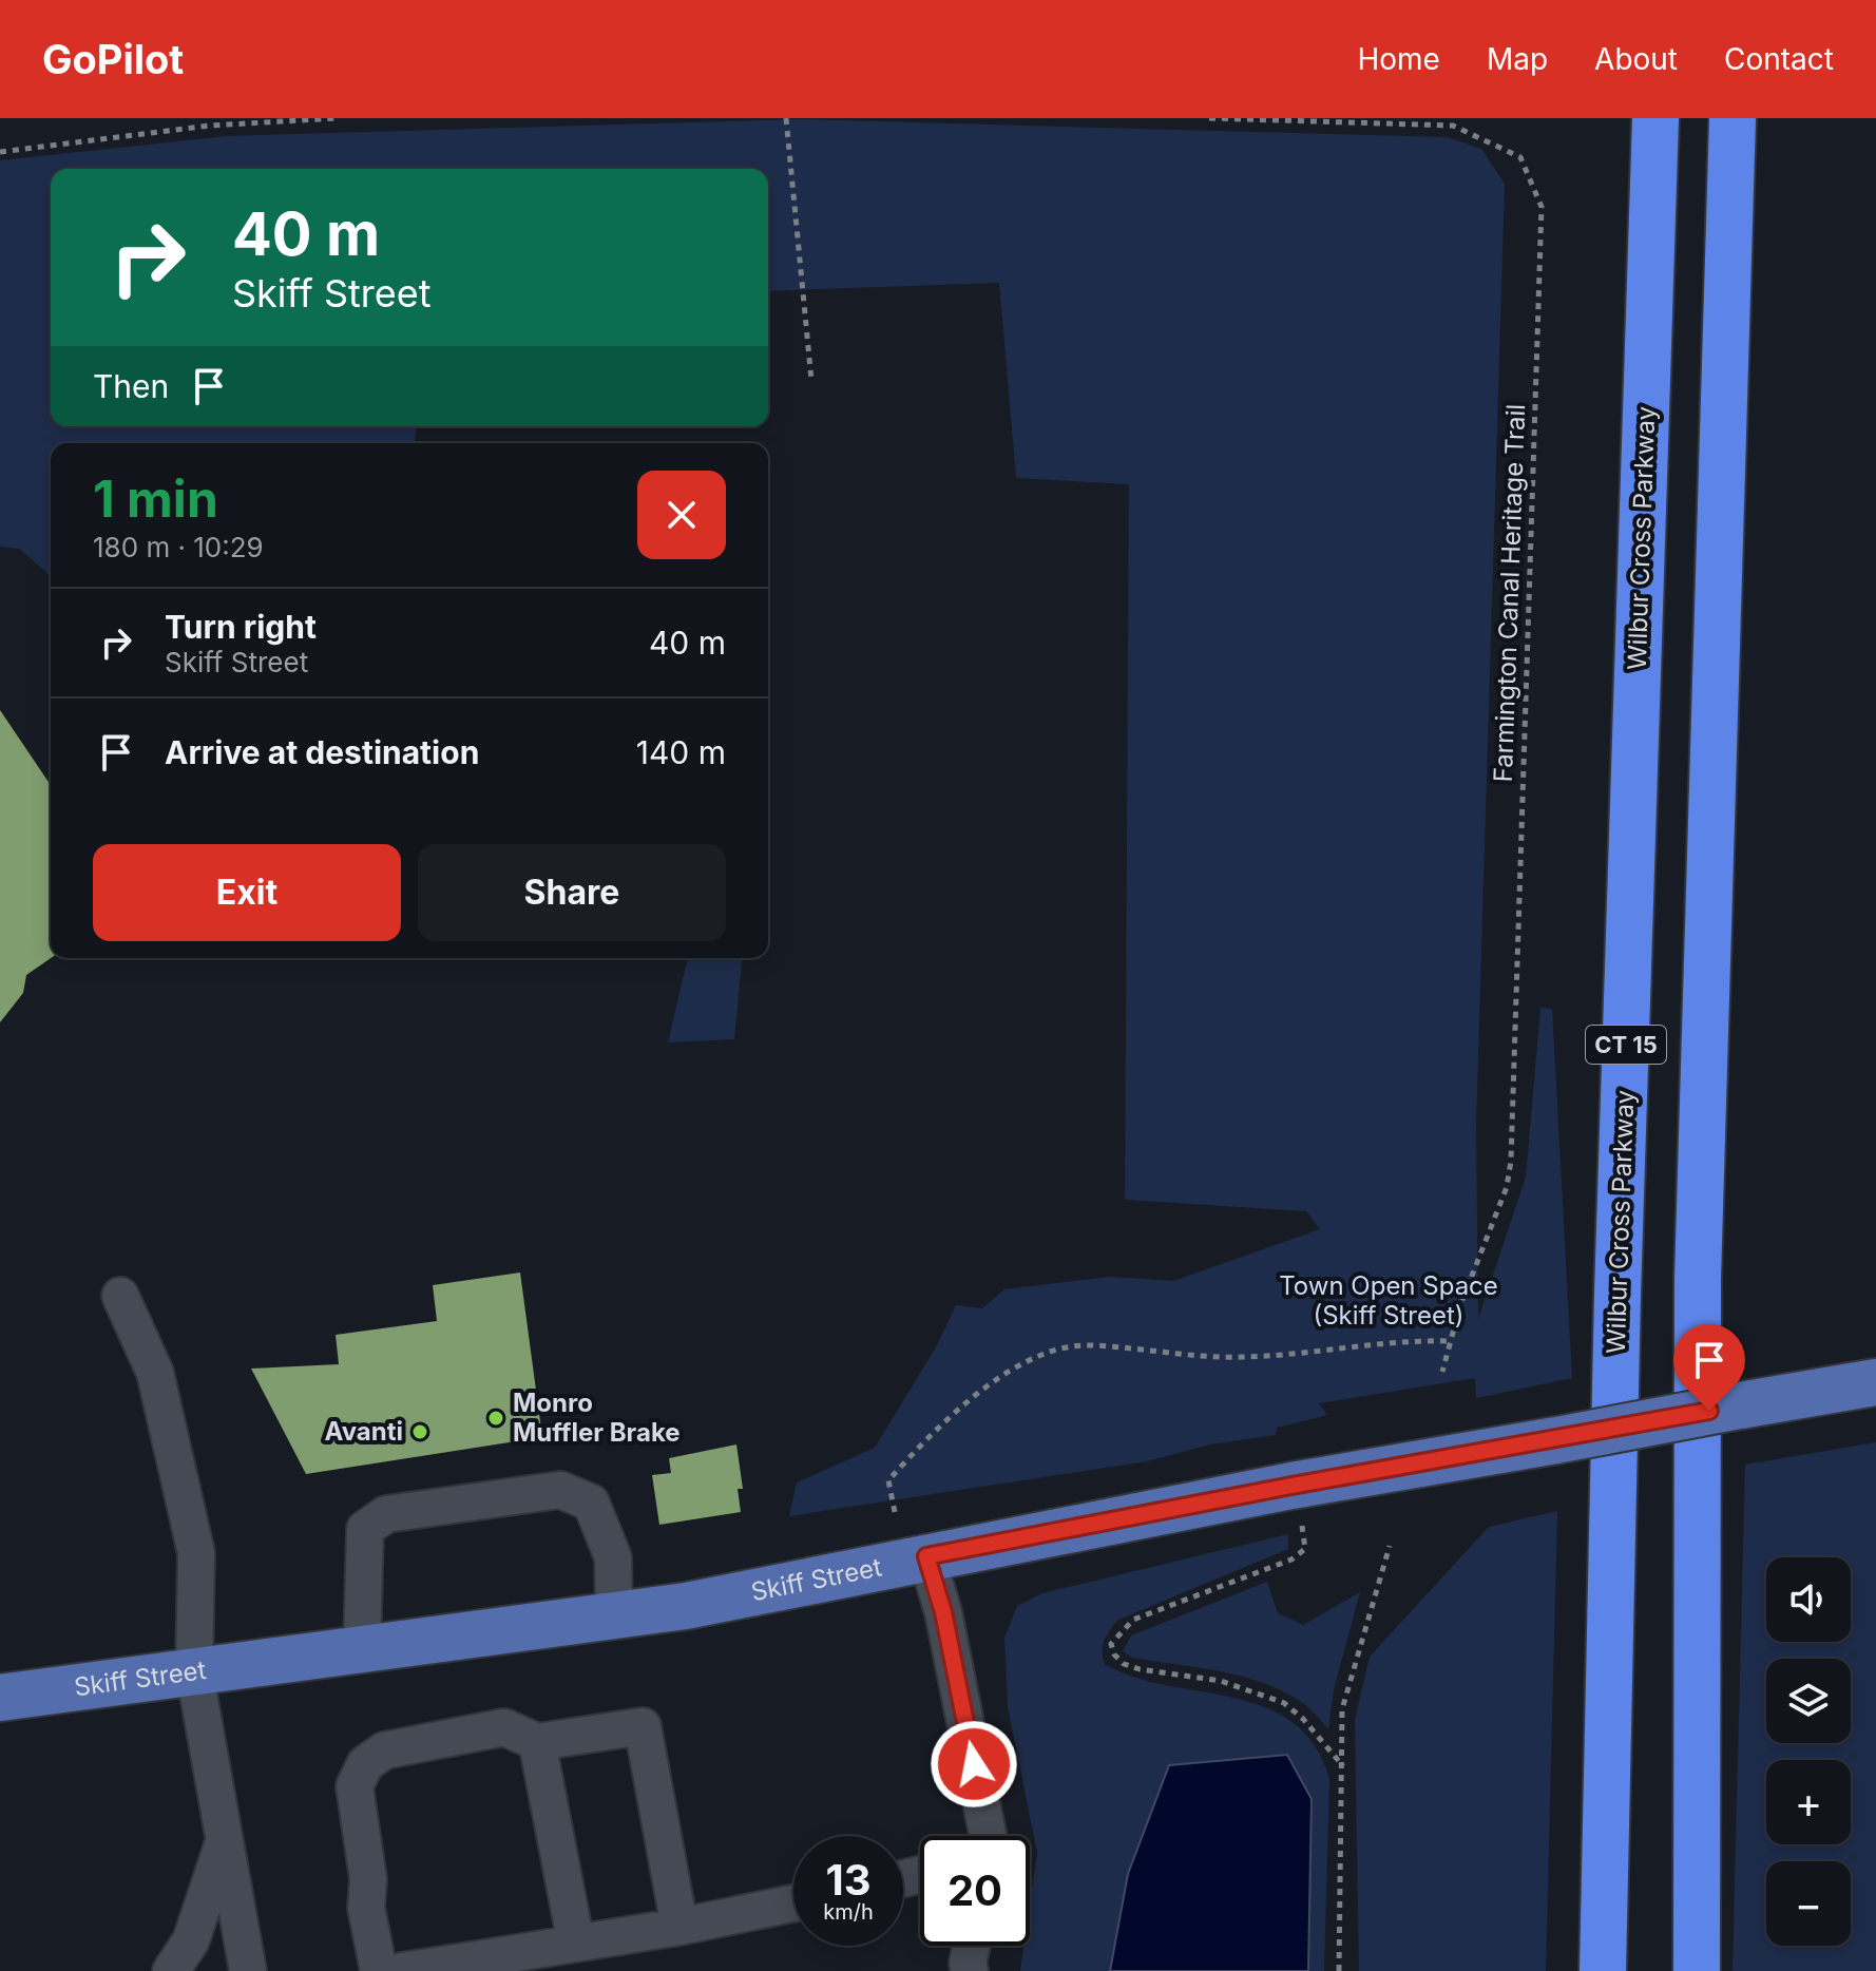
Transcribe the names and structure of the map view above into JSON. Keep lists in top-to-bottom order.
{
  "streets": {
    "highway": ["Wilbur Cross Parkway", "CT 15"],
    "main road": ["Skiff Street"],
    "path": ["Farmington Canal Heritage Trail"]
  },
  "parks": ["Town Open Space (Skiff Street)"],
  "places": ["Monro Muffler Brake", "Avanti"],
  "page": {
    "header": "GoPilot",
    "nav": [
      "Home",
      "Map",
      "About",
      "Contact"
    ],
    "turn": ["40 m", "Skiff Street"],
    "then": "Then",
    "heading": ["1 min", "180 m · 10:29"],
    "list": [
      {
        "name": "Turn right",
        "note": "Skiff Street",
        "value": "40 m"
      },
      {
        "name": "Arrive at destination",
        "value": "140 m"
      }
    ],
    "buttons": ["Exit", "Share"],
    "map_buttons": ["+", "−"],
    "speed": "13 km/h",
    "limit": "20"
  }
}
